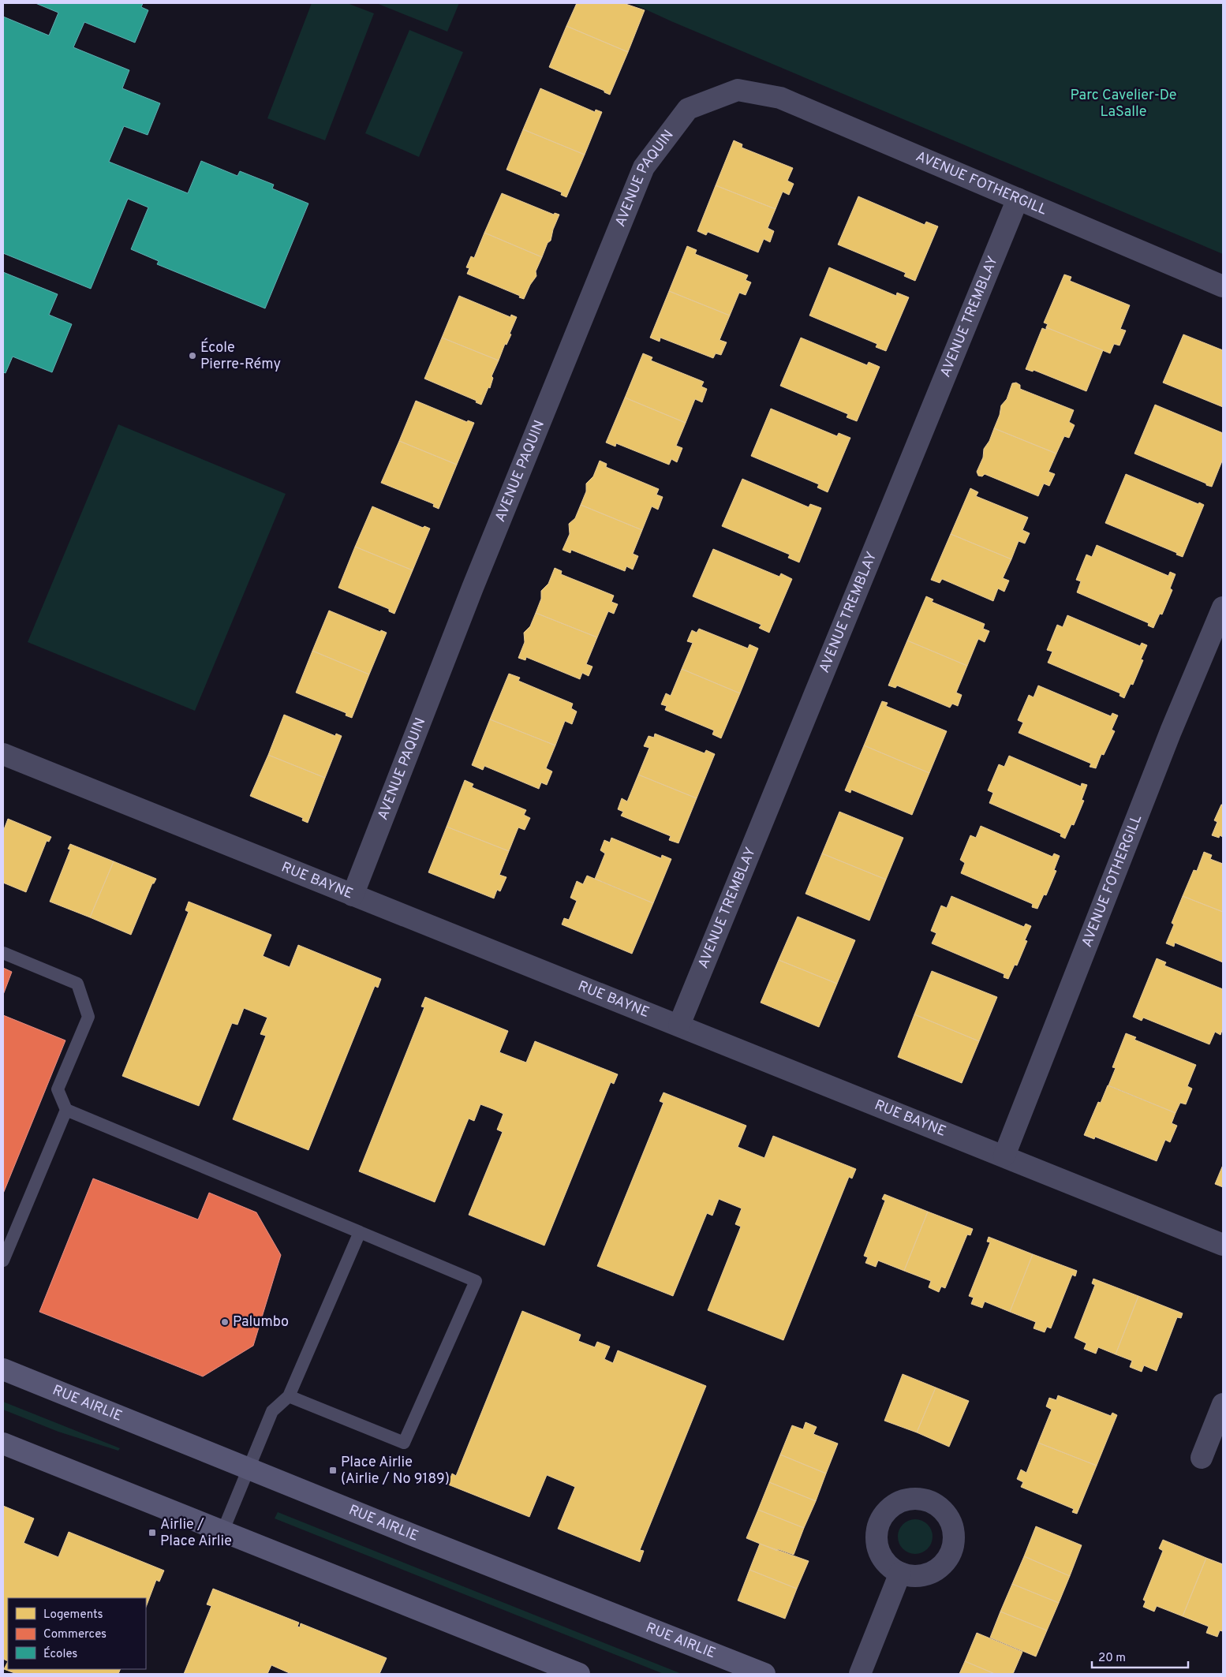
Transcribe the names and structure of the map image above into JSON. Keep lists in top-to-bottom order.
{
  "streets": {
    "main road": ["RUE AIRLIE"],
    "street": [
      "AVENUE PAQUIN",
      "AVENUE FOTHERGILL",
      "AVENUE TREMBLAY",
      "RUE BAYNE"
    ]
  },
  "crossings": [
    ["AVENUE PAQUIN", "AVENUE FOTHERGILL"],
    ["AVENUE PAQUIN", "RUE BAYNE"],
    ["AVENUE FOTHERGILL", "AVENUE TREMBLAY"],
    ["AVENUE FOTHERGILL", "RUE BAYNE"],
    ["AVENUE TREMBLAY", "RUE BAYNE"]
  ],
  "parks": ["Parc Cavelier-De LaSalle"],
  "places": {
    "other": ["École Pierre-Rémy", "Palumbo"],
    "transit": ["Place Airlie (Airlie / No 9189)", "Airlie / Place Airlie"]
  },
  "legend": ["Logements", "Commerces", "Écoles"],
  "scale_bar": "20 m"
}
